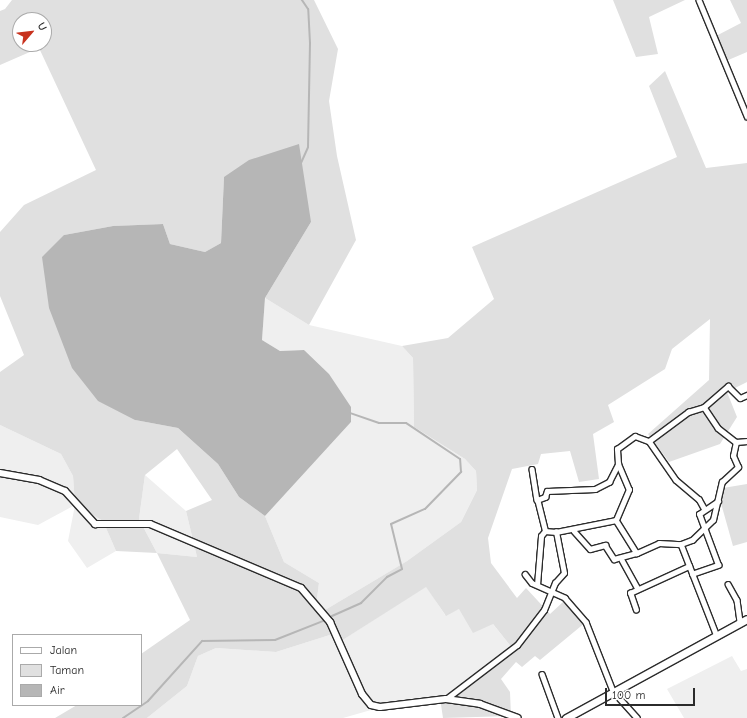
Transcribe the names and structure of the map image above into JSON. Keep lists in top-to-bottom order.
{
  "legend": ["Jalan", "Taman", "Air"],
  "scale_bar": "100 m",
  "north": "top right"
}
